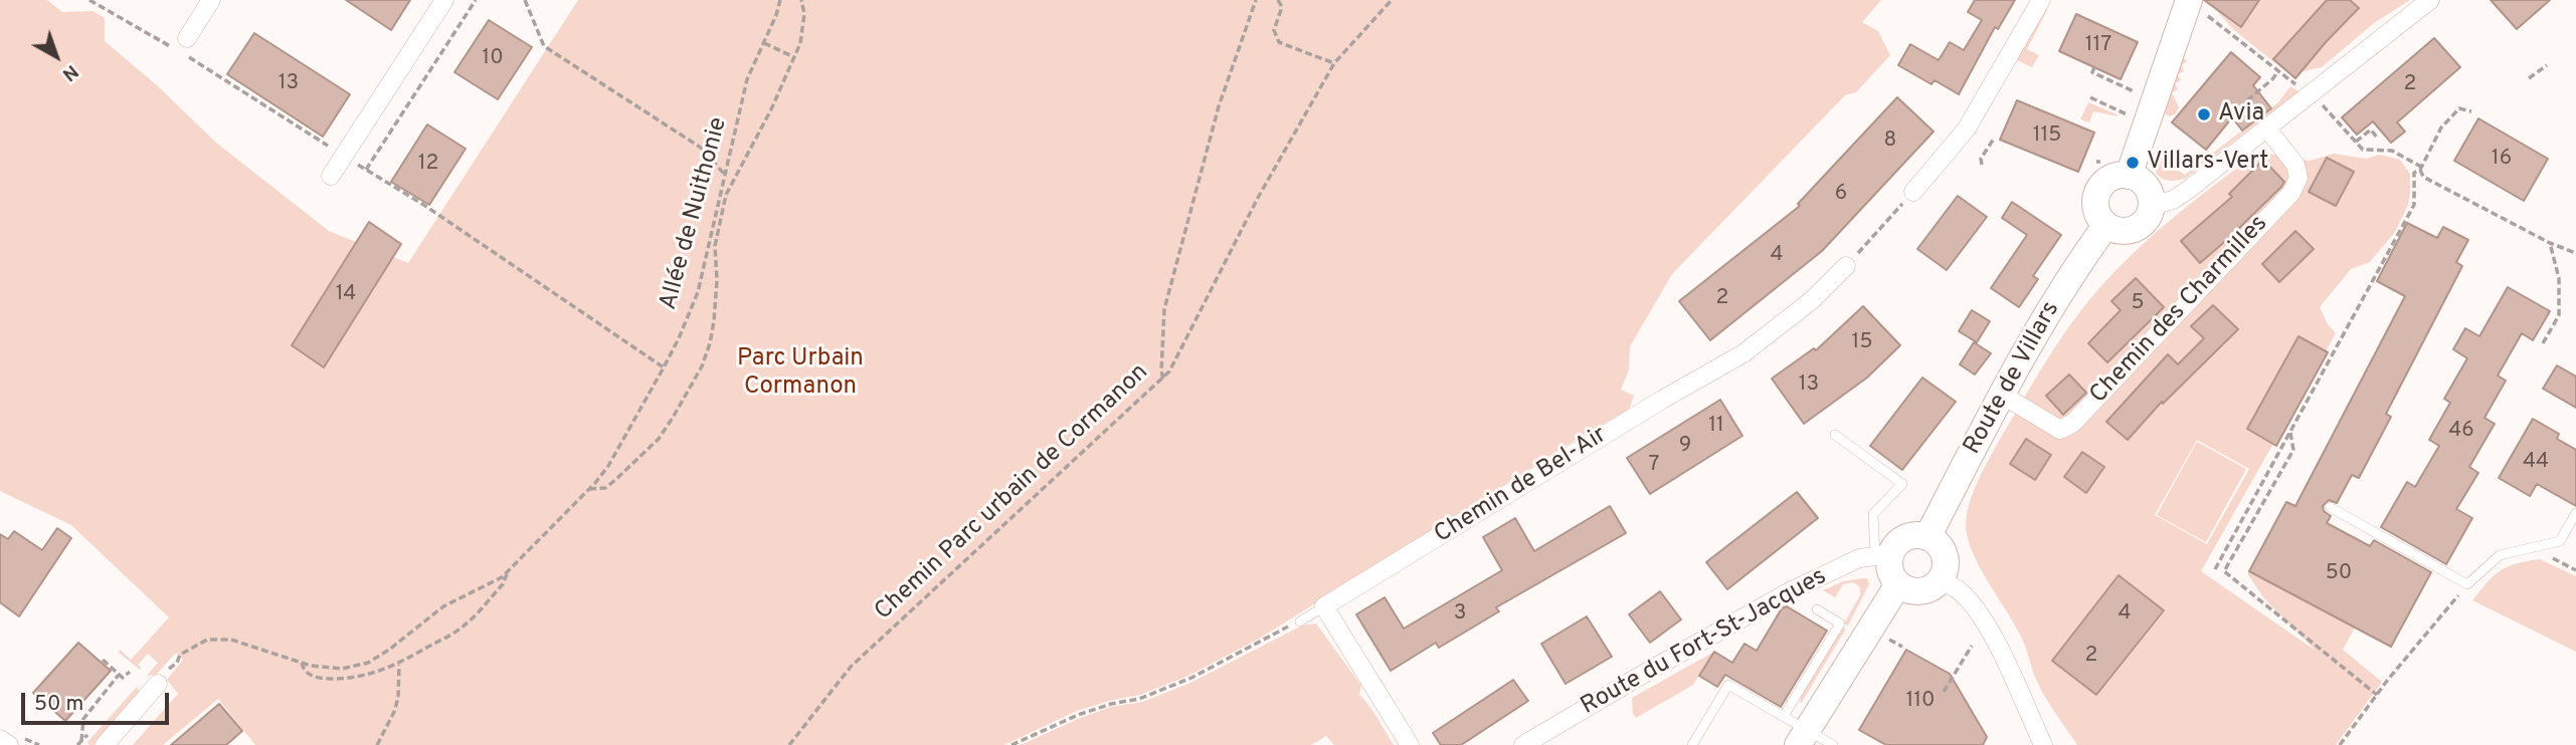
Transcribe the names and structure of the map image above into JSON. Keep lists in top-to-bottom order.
{
  "streets": {
    "main road": ["Route de Villars"],
    "street": ["Chemin des Charmilles", "Chemin de Bel-Air", "Route du Fort-St-Jacques"],
    "path": ["Allée de Nuithonie", "Chemin Parc urbain de Cormanon"]
  },
  "crossings": [
    ["Chemin des Charmilles", "Route de Villars"],
    ["Route de Villars", "Route du Fort-St-Jacques"]
  ],
  "parks": ["Parc Urbain Cormanon"],
  "places": ["Avia", "Villars-Vert"],
  "house_numbers": [
    "117",
    "10",
    "13",
    "2",
    "115",
    "8",
    "16",
    "12",
    "6",
    "4",
    "14",
    "2",
    "5",
    "15",
    "13",
    "11",
    "46",
    "9",
    "44",
    "7",
    "50",
    "3",
    "4",
    "2",
    "110"
  ],
  "scale_bar": "50 m",
  "north": "bottom right"
}
